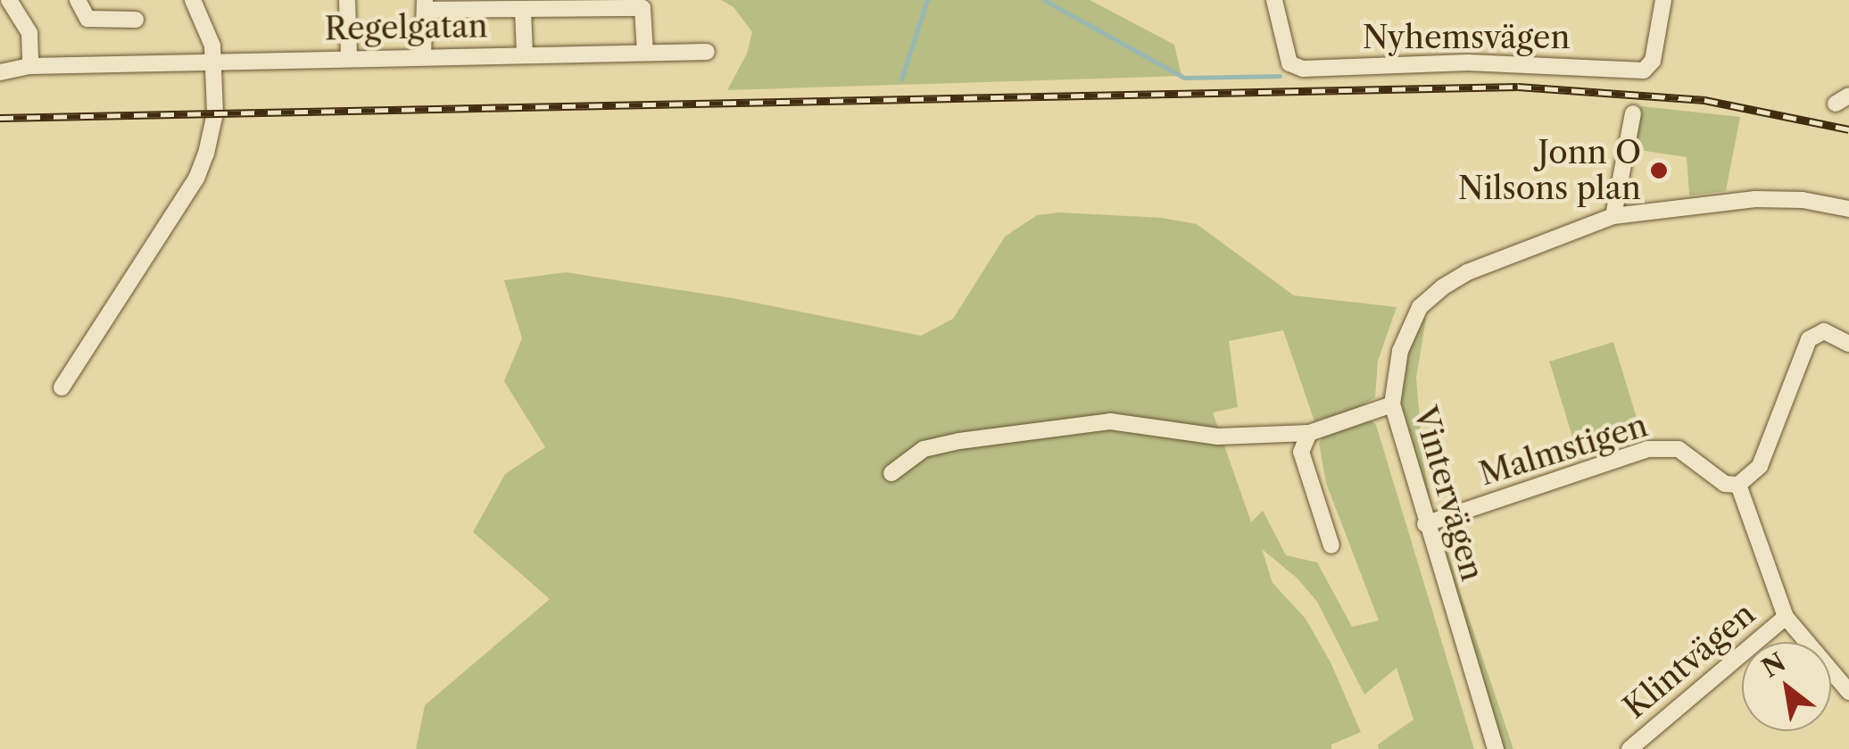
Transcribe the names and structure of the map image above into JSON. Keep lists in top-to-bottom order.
{
  "streets": {
    "street": [
      "Regelgatan",
      "Nyhemsvägen",
      "Malmstigen",
      "Vintervägen",
      "Klintvägen"
    ]
  },
  "crossings": [
    ["Malmstigen", "Vintervägen"]
  ],
  "places": ["Jonn O Nilsons plan"],
  "north": "top left"
}
